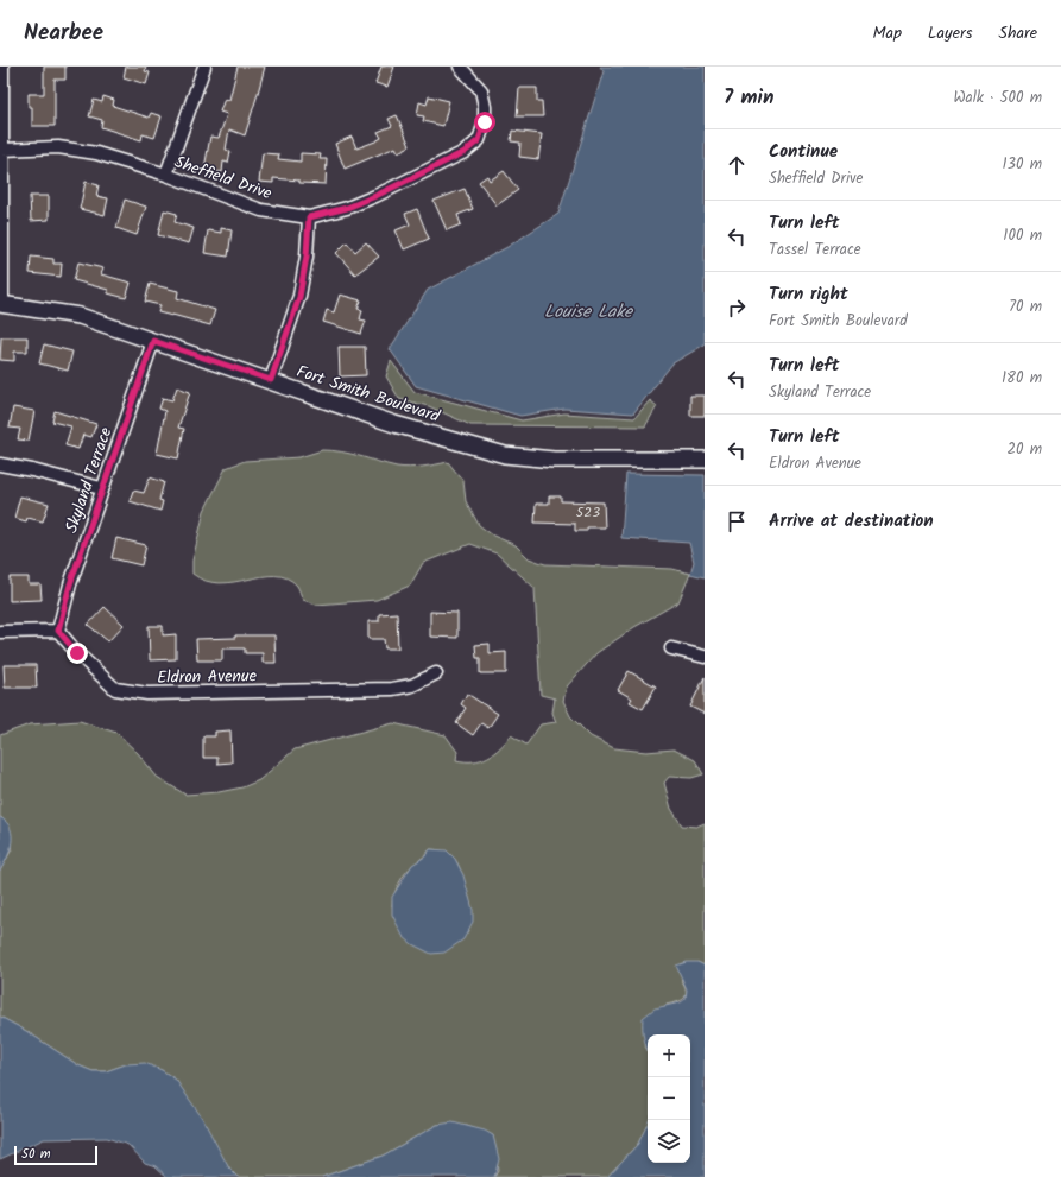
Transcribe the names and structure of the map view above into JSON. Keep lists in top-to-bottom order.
{
  "streets": {
    "street": [
      "Sheffield Drive",
      "Fort Smith Boulevard",
      "Skyland Terrace",
      "Eldron Avenue"
    ]
  },
  "crossings": [
    ["Fort Smith Boulevard", "Skyland Terrace"],
    ["Skyland Terrace", "Eldron Avenue"]
  ],
  "water": ["Louise Lake"],
  "house_numbers": ["523"],
  "scale_bar": "50 m",
  "page": {
    "header": "Nearbee",
    "nav": ["Map", "Layers", "Share"],
    "heading": ["7 min", "Walk · 500 m"],
    "list": [
      ["Continue", "Sheffield Drive", "130 m"],
      ["Turn left", "Tassel Terrace", "100 m"],
      ["Turn right", "Fort Smith Boulevard", "70 m"],
      ["Turn left", "Skyland Terrace", "180 m"],
      ["Turn left", "Eldron Avenue", "20 m"],
      "Arrive at destination"
    ],
    "map_buttons": ["+", "−"],
    "scale": "50 m"
  }
}
